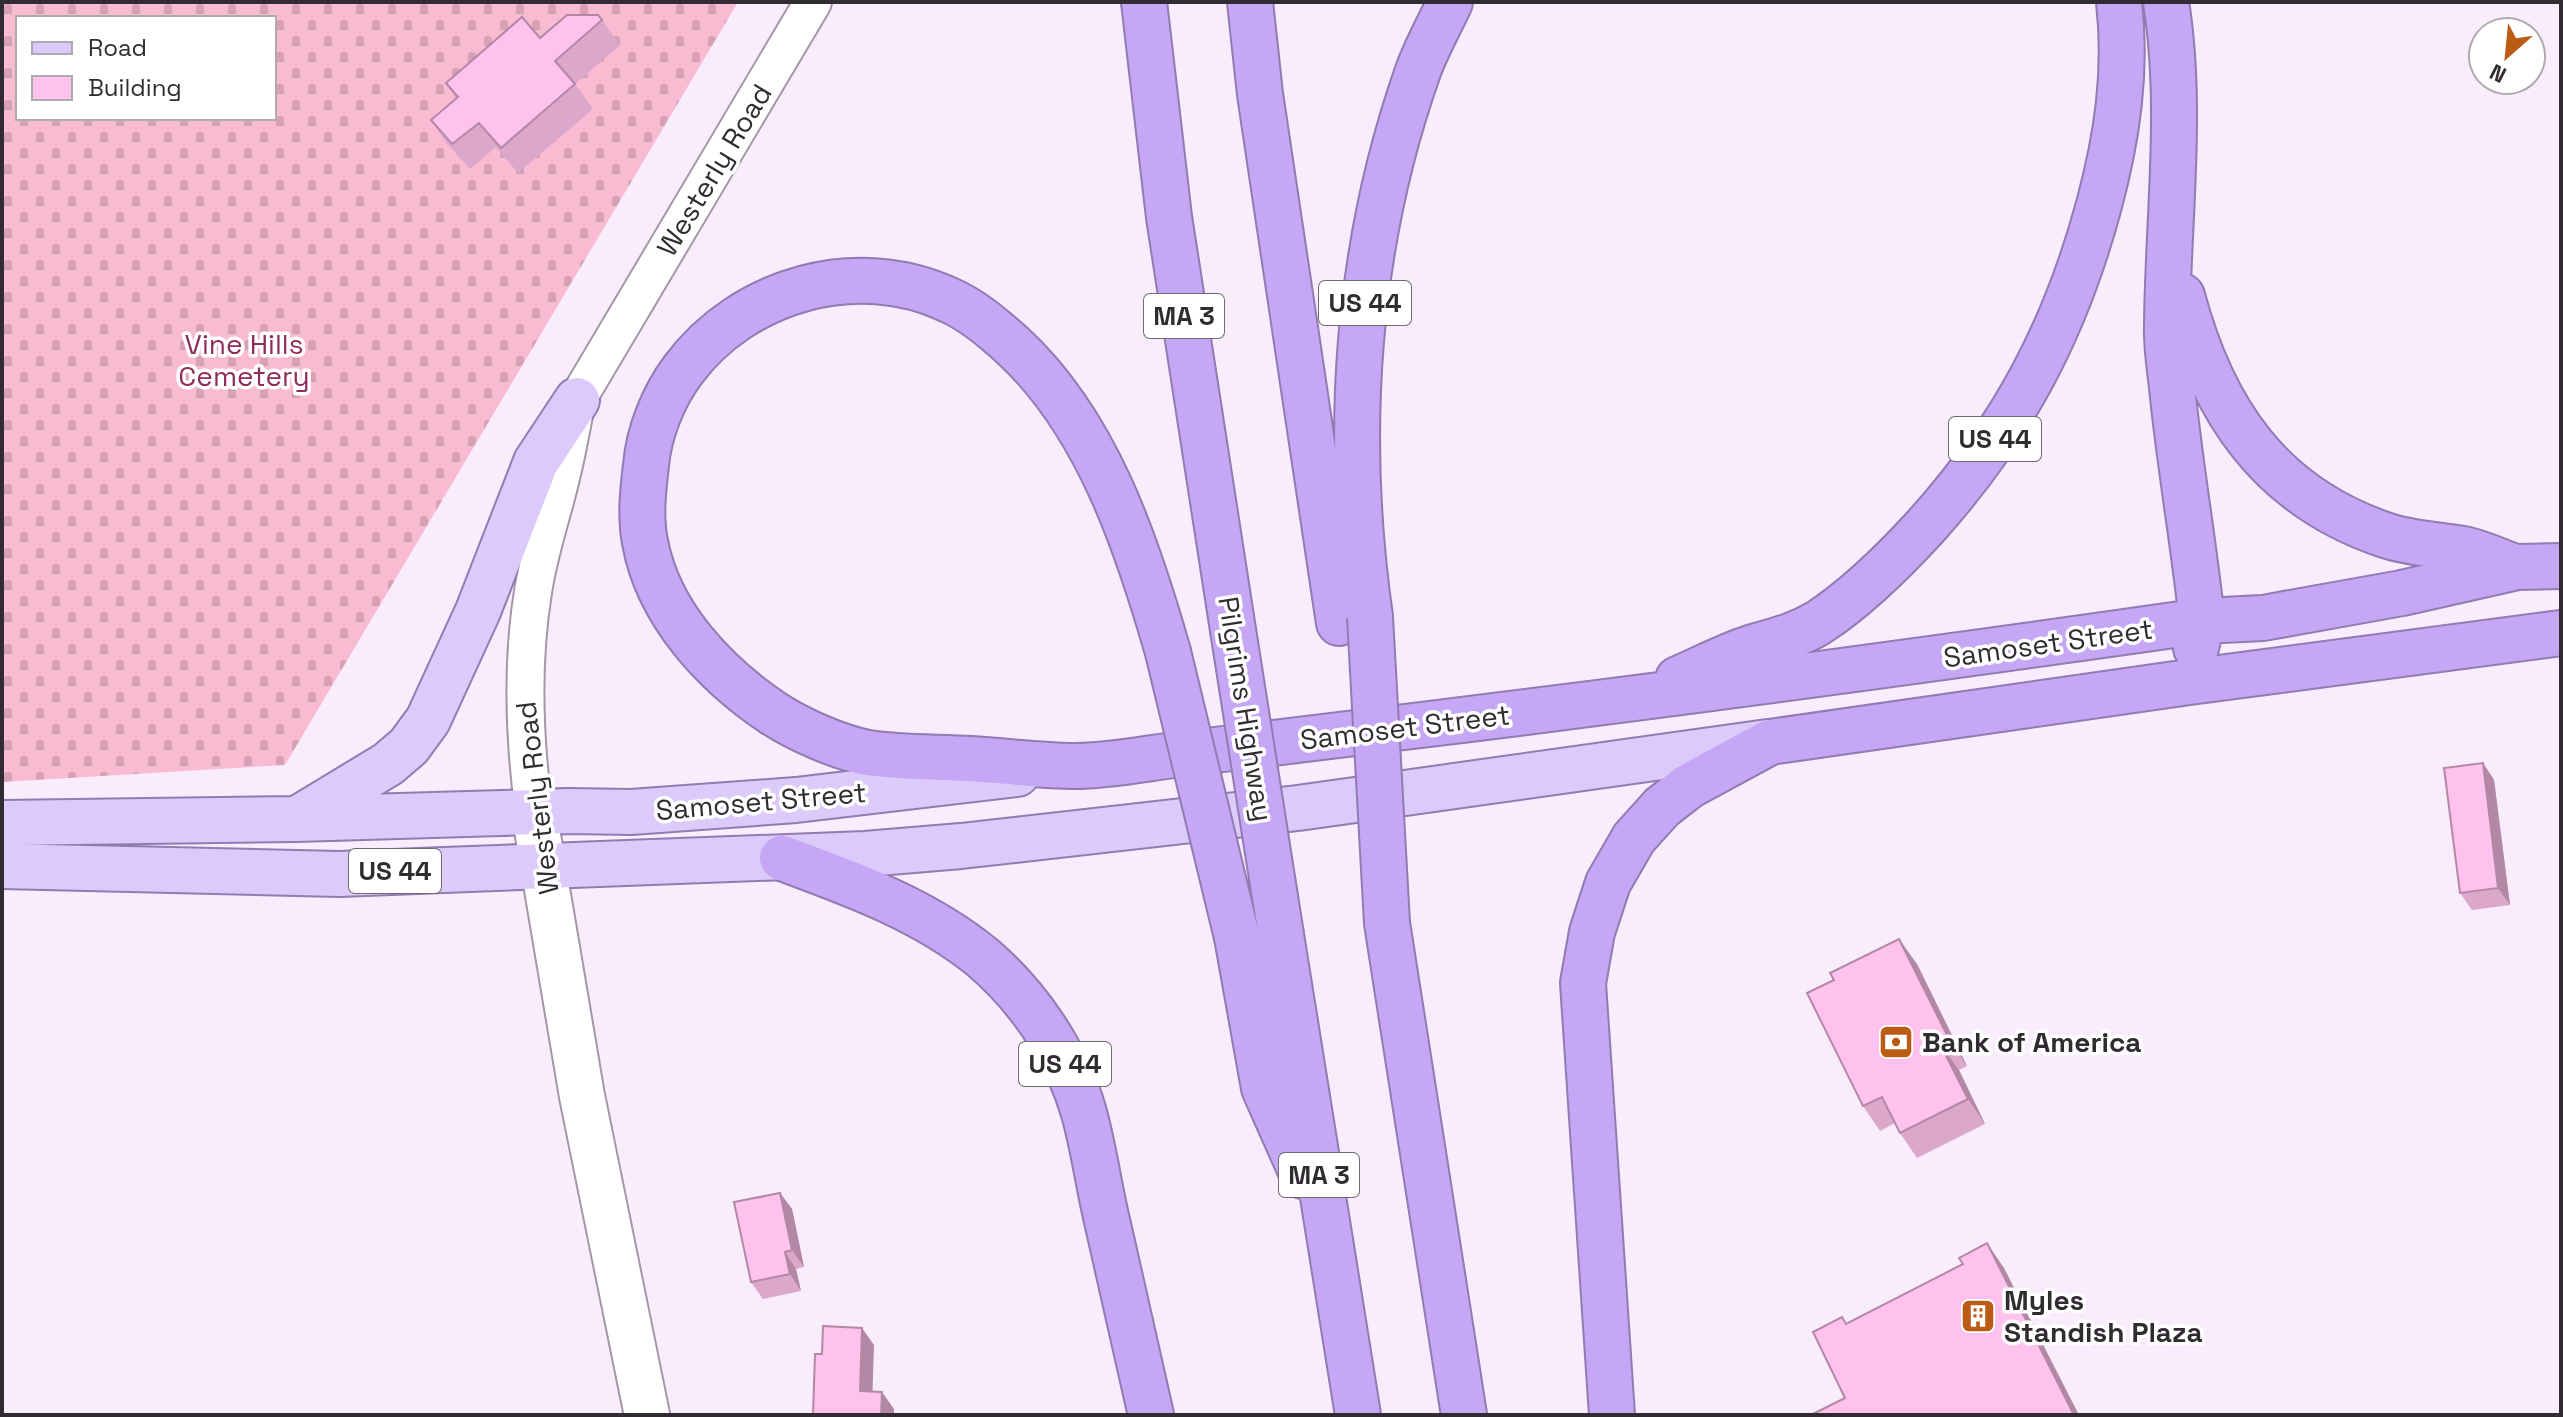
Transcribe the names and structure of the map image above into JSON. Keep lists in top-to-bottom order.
{
  "streets": {
    "highway": [
      "US 44",
      "MA 3",
      "Samoset Street",
      "Pilgrims Highway"
    ],
    "street": ["Westerly Road"]
  },
  "crossings": [
    ["Westerly Road", "Samoset Street"],
    ["US 44", "Samoset Street"]
  ],
  "parks": ["Vine Hills Cemetery"],
  "places": {
    "bank": ["Bank of America"],
    "building": ["Myles Standish Plaza"]
  },
  "legend": ["Road", "Building"],
  "north": "bottom left"
}
